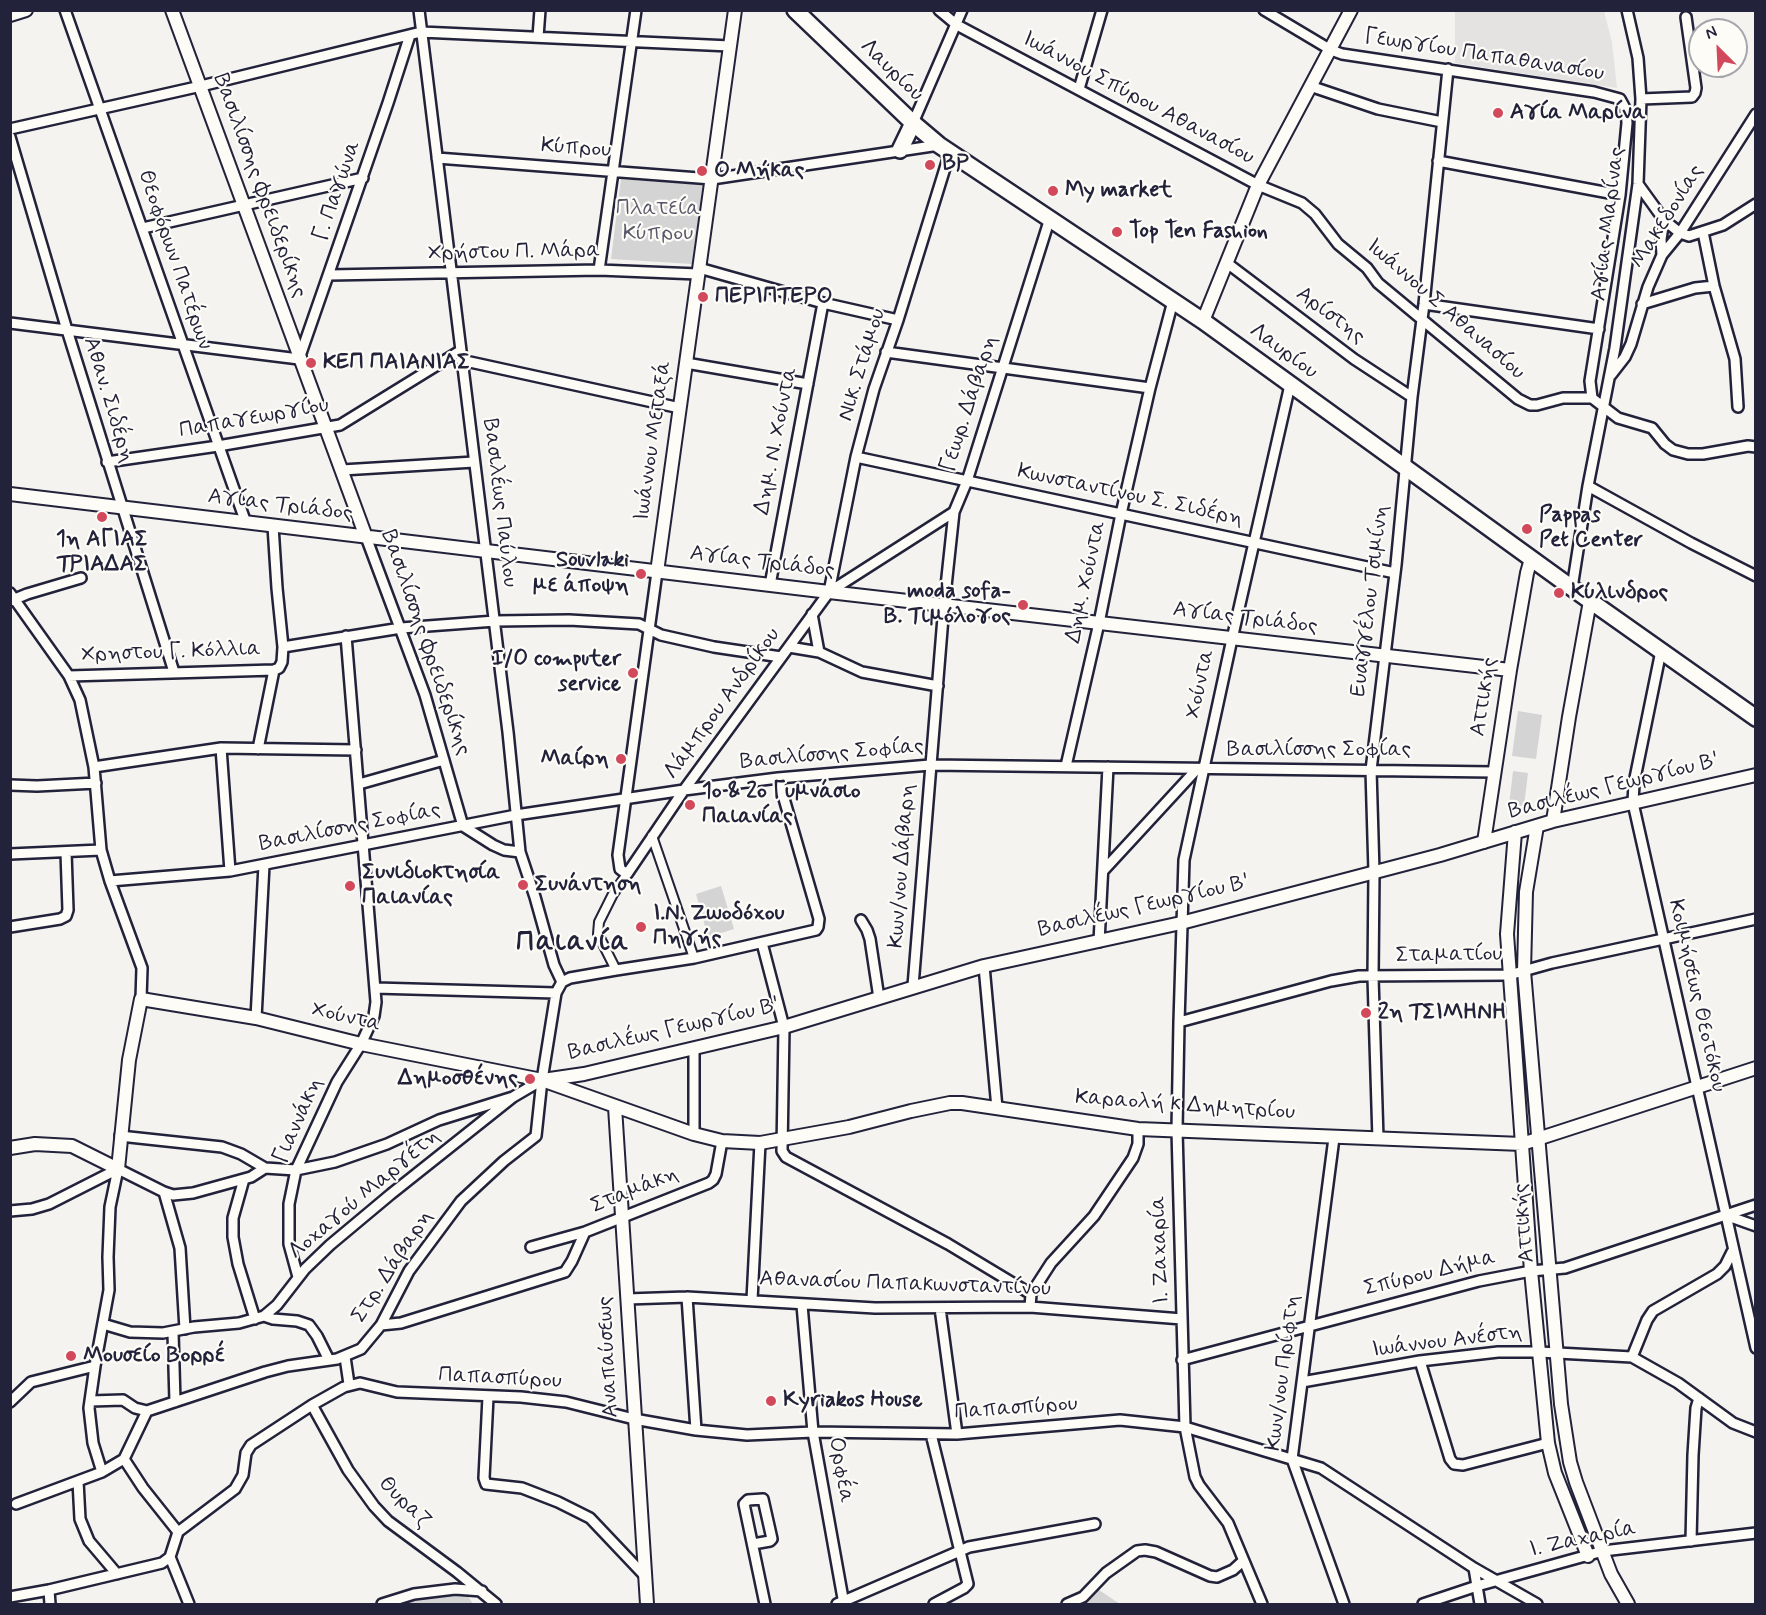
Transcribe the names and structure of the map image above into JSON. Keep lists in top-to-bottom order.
{
  "streets": {
    "main road": ["Λαυρίου"],
    "street": [
      "Γεωργίου Παπαθανασίου",
      "Ιωάννου Σπύρου Αθανασίου",
      "Κύπρου",
      "Βασιλίσσης Φρειδερίκης",
      "Γ. Παγώνα",
      "Μακεδονίας",
      "Αγίας Μαρίνας",
      "Χρήστου Π. Μάρα",
      "Θεοφόρων Πατέρων",
      "Ιωάννου Σ Αθανασίου",
      "Αρίστης",
      "Νικ. Στάμου",
      "Αθαν. Σιδέρη",
      "Γεωρ. Δάβαρη",
      "Παπαγεωργίου",
      "Ιωάννου Μεταξά",
      "Δημ. Ν. Χούντα",
      "Κωνσταντίνου Σ. Σιδέρη",
      "Βασιλέως Παύλου",
      "Αγίας Τριάδος",
      "Δημ. Χούντα",
      "Ευαγγέλου Τσιμίνη",
      "Χρηστου Γ. Κόλλια",
      "Χούντα",
      "Αττικής",
      "Λάμπρου Ανδρίκου",
      "Βασιλίσσης Σοφίας",
      "Βασιλέως Γεωργίου Β'",
      "Κων/νου Δάβαρη",
      "Σταματίου",
      "Κοιμήσεως Θεοτόκου",
      "Καραολή κ Δημητρίου",
      "Γιαννάκη",
      "Σταμάκη",
      "Λοχαγού Μαργέτη",
      "Ι. Ζαχαρία",
      "Στρ. Δάβαρη",
      "Σπύρου Δήμα",
      "Αθανασίου Παπακωνσταντίνου",
      "Ιωάννου Ανέστη",
      "Αναπαύσεως",
      "Κων/νου Πρίφτη",
      "Παπασπύρου",
      "Ορφέα",
      "Θυραζ"
    ]
  },
  "crossings": [
    ["Γεωργίου Παπαθανασίου", "Ιωάννου Σ Αθανασίου"],
    ["Γεωργίου Παπαθανασίου", "Ευαγγέλου Τσιμίνη"],
    ["Λαυρίου", "Κύπρου"],
    ["Λαυρίου", "Αγίας Μαρίνας"],
    ["Λαυρίου", "Νικ. Στάμου"],
    ["Λαυρίου", "Γεωρ. Δάβαρη"],
    ["Λαυρίου", "Δημ. Χούντα"],
    ["Λαυρίου", "Ευαγγέλου Τσιμίνη"],
    ["Λαυρίου", "Χούντα"],
    ["Λαυρίου", "Αττικής"],
    ["Λαυρίου", "Κοιμήσεως Θεοτόκου"],
    ["Ιωάννου Σπύρου Αθανασίου", "Ιωάννου Σ Αθανασίου"],
    ["Κύπρου", "Νικ. Στάμου"],
    ["Κύπρου", "Ιωάννου Μεταξά"],
    ["Κύπρου", "Βασιλέως Παύλου"],
    ["Βασιλίσσης Φρειδερίκης", "Γ. Παγώνα"],
    ["Βασιλίσσης Φρειδερίκης", "Παπαγεωργίου"],
    ["Βασιλίσσης Φρειδερίκης", "Αγίας Τριάδος"],
    ["Βασιλίσσης Φρειδερίκης", "Χρηστου Γ. Κόλλια"],
    ["Βασιλίσσης Φρειδερίκης", "Βασιλίσσης Σοφίας"],
    ["Γ. Παγώνα", "Χρήστου Π. Μάρα"],
    ["Μακεδονίας", "Αγίας Μαρίνας"],
    ["Χρήστου Π. Μάρα", "Νικ. Στάμου"],
    ["Χρήστου Π. Μάρα", "Ιωάννου Μεταξά"],
    ["Χρήστου Π. Μάρα", "Δημ. Ν. Χούντα"],
    ["Χρήστου Π. Μάρα", "Βασιλέως Παύλου"],
    ["Θεοφόρων Πατέρων", "Παπαγεωργίου"],
    ["Θεοφόρων Πατέρων", "Αγίας Τριάδος"],
    ["Ιωάννου Σ Αθανασίου", "Ευαγγέλου Τσιμίνη"],
    ["Αρίστης", "Ευαγγέλου Τσιμίνη"],
    ["Νικ. Στάμου", "Κωνσταντίνου Σ. Σιδέρη"],
    ["Νικ. Στάμου", "Αγίας Τριάδος"],
    ["Νικ. Στάμου", "Λάμπρου Ανδρίκου"],
    ["Αθαν. Σιδέρη", "Παπαγεωργίου"],
    ["Αθαν. Σιδέρη", "Αγίας Τριάδος"],
    ["Αθαν. Σιδέρη", "Χρηστου Γ. Κόλλια"],
    ["Γεωρ. Δάβαρη", "Κωνσταντίνου Σ. Σιδέρη"],
    ["Γεωρ. Δάβαρη", "Αγίας Τριάδος"],
    ["Γεωρ. Δάβαρη", "Λάμπρου Ανδρίκου"],
    ["Γεωρ. Δάβαρη", "Κων/νου Δάβαρη"],
    ["Παπαγεωργίου", "Βασιλέως Παύλου"],
    ["Ιωάννου Μεταξά", "Αγίας Τριάδος"],
    ["Ιωάννου Μεταξά", "Χρηστου Γ. Κόλλια"],
    ["Ιωάννου Μεταξά", "Λάμπρου Ανδρίκου"],
    ["Ιωάννου Μεταξά", "Βασιλίσσης Σοφίας"],
    ["Δημ. Ν. Χούντα", "Αγίας Τριάδος"],
    ["Κωνσταντίνου Σ. Σιδέρη", "Δημ. Χούντα"],
    ["Κωνσταντίνου Σ. Σιδέρη", "Ευαγγέλου Τσιμίνη"],
    ["Κωνσταντίνου Σ. Σιδέρη", "Χούντα"],
    ["Βασιλέως Παύλου", "Αγίας Τριάδος"],
    ["Βασιλέως Παύλου", "Χρηστου Γ. Κόλλια"],
    ["Βασιλέως Παύλου", "Βασιλίσσης Σοφίας"],
    ["Αγίας Τριάδος", "Δημ. Χούντα"],
    ["Αγίας Τριάδος", "Ευαγγέλου Τσιμίνη"],
    ["Αγίας Τριάδος", "Χούντα"],
    ["Αγίας Τριάδος", "Αττικής"],
    ["Αγίας Τριάδος", "Λάμπρου Ανδρίκου"],
    ["Αγίας Τριάδος", "Κων/νου Δάβαρη"],
    ["Δημ. Χούντα", "Βασιλίσσης Σοφίας"],
    ["Ευαγγέλου Τσιμίνη", "Βασιλίσσης Σοφίας"],
    ["Ευαγγέλου Τσιμίνη", "Βασιλέως Γεωργίου Β'"],
    ["Ευαγγέλου Τσιμίνη", "Σταματίου"],
    ["Ευαγγέλου Τσιμίνη", "Καραολή κ Δημητρίου"],
    ["Χρηστου Γ. Κόλλια", "Λάμπρου Ανδρίκου"],
    ["Χρηστου Γ. Κόλλια", "Γιαννάκη"],
    ["Χούντα", "Βασιλίσσης Σοφίας"],
    ["Χούντα", "Βασιλέως Γεωργίου Β'"],
    ["Χούντα", "Καραολή κ Δημητρίου"],
    ["Χούντα", "Γιαννάκη"],
    ["Χούντα", "Ι. Ζαχαρία"],
    ["Χούντα", "Στρ. Δάβαρη"],
    ["Αττικής", "Βασιλίσσης Σοφίας"],
    ["Αττικής", "Βασιλέως Γεωργίου Β'"],
    ["Αττικής", "Σταματίου"],
    ["Αττικής", "Καραολή κ Δημητρίου"],
    ["Αττικής", "Ι. Ζαχαρία"],
    ["Αττικής", "Σπύρου Δήμα"],
    ["Αττικής", "Ιωάννου Ανέστη"],
    ["Λάμπρου Ανδρίκου", "Βασιλίσσης Σοφίας"],
    ["Βασιλίσσης Σοφίας", "Κων/νου Δάβαρη"],
    ["Βασιλίσσης Σοφίας", "Γιαννάκη"],
    ["Βασιλέως Γεωργίου Β'", "Κων/νου Δάβαρη"],
    ["Βασιλέως Γεωργίου Β'", "Κοιμήσεως Θεοτόκου"],
    ["Βασιλέως Γεωργίου Β'", "Καραολή κ Δημητρίου"],
    ["Βασιλέως Γεωργίου Β'", "Ι. Ζαχαρία"],
    ["Βασιλέως Γεωργίου Β'", "Στρ. Δάβαρη"],
    ["Σταματίου", "Κοιμήσεως Θεοτόκου"],
    ["Σταματίου", "Ι. Ζαχαρία"],
    ["Κοιμήσεως Θεοτόκου", "Καραολή κ Δημητρίου"],
    ["Κοιμήσεως Θεοτόκου", "Σπύρου Δήμα"],
    ["Καραολή κ Δημητρίου", "Σταμάκη"],
    ["Καραολή κ Δημητρίου", "Ι. Ζαχαρία"],
    ["Καραολή κ Δημητρίου", "Στρ. Δάβαρη"],
    ["Καραολή κ Δημητρίου", "Αναπαύσεως"],
    ["Καραολή κ Δημητρίου", "Κων/νου Πρίφτη"],
    ["Γιαννάκη", "Λοχαγού Μαργέτη"],
    ["Σταμάκη", "Αναπαύσεως"],
    ["Ι. Ζαχαρία", "Σπύρου Δήμα"],
    ["Ι. Ζαχαρία", "Αθανασίου Παπακωνσταντίνου"],
    ["Ι. Ζαχαρία", "Παπασπύρου"],
    ["Σπύρου Δήμα", "Κων/νου Πρίφτη"],
    ["Αθανασίου Παπακωνσταντίνου", "Αναπαύσεως"],
    ["Αθανασίου Παπακωνσταντίνου", "Ορφέα"],
    ["Ιωάννου Ανέστη", "Κων/νου Πρίφτη"],
    ["Αναπαύσεως", "Παπασπύρου"],
    ["Κων/νου Πρίφτη", "Παπασπύρου"],
    ["Παπασπύρου", "Ορφέα"]
  ],
  "districts": ["Παιανία"],
  "parks": ["Πλατεία Κύπρου"],
  "places": [
    "Αγία Μαρίνα",
    "BP",
    "Ο Μήκας",
    "My market",
    "Top Ten Fashion",
    "ΠΕΡΙΠΤΕΡΟ",
    "ΚΕΠ ΠΑΙΑΝΙΑΣ",
    "1η ΑΓΙΑΣ ΤΡΙΑΔΑΣ",
    "Pappas Pet Center",
    "Souvlaki με άποψη",
    "Κύλινδρος",
    "moda sofa- Β. Τιμόλογος",
    "I/O computer service",
    "Μαίρη",
    "1ο & 2ο Γυμνάσιο Παιανίας",
    "Συνάντηση",
    "Συνιδιοκτησία Παιανίας",
    "Ι.Ν. Ζωοδόχου Πηγής",
    "2η ΤΣΙΜΗΝΗ",
    "Δημοσθένης",
    "Μουσείο Βορρέ",
    "Kyriakos House"
  ],
  "north": "top left"
}
